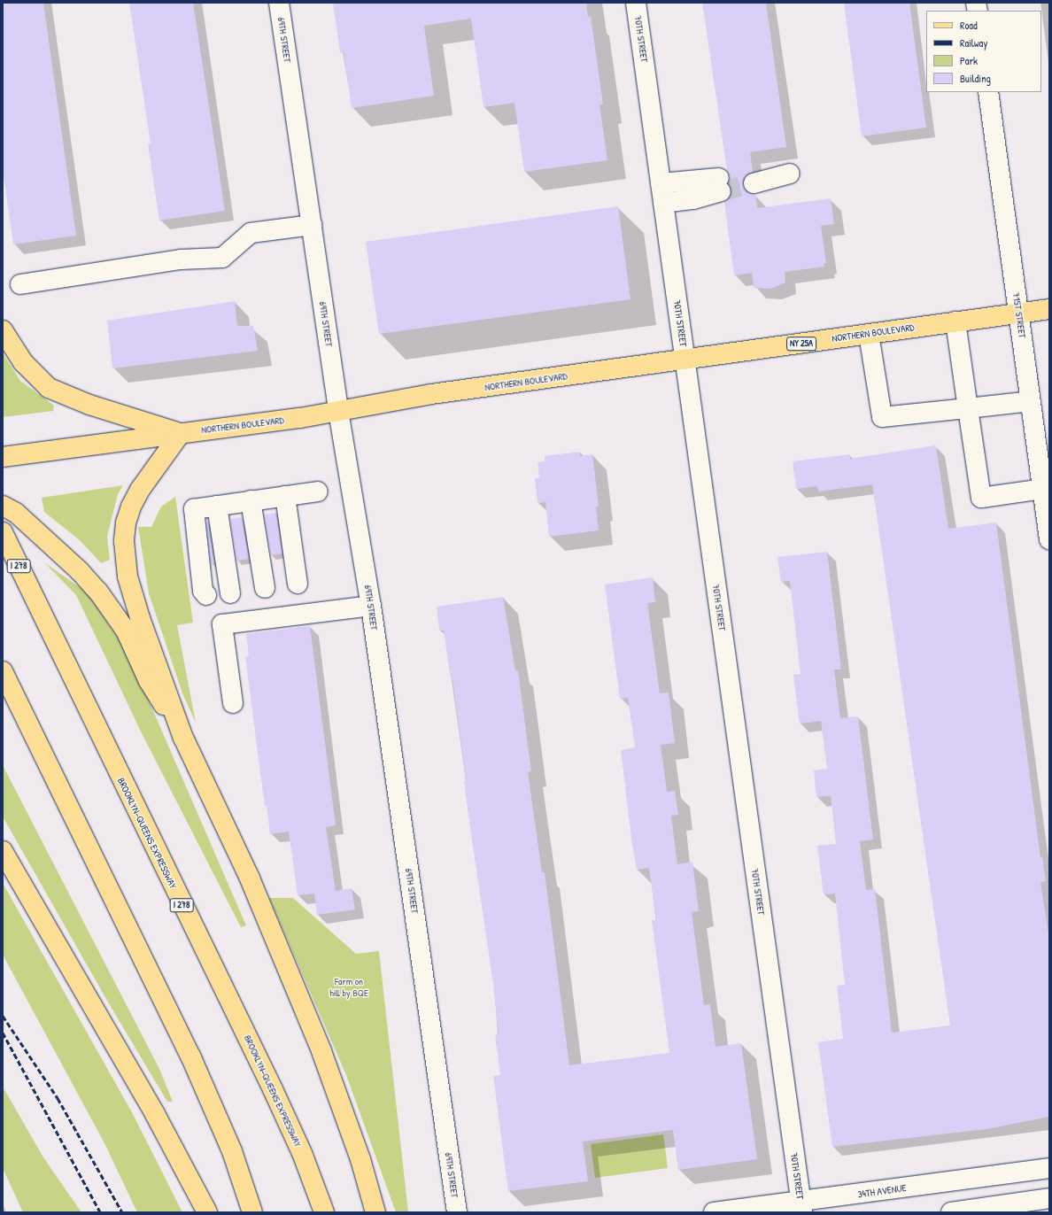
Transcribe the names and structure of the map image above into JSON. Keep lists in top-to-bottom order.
{
  "streets": {
    "main road": [
      "NORTHERN BOULEVARD",
      "NY 25A",
      "I 278",
      "BROOKLYN-QUEENS EXPRESSWAY"
    ],
    "street": [
      "70TH STREET",
      "69TH STREET",
      "71ST STREET",
      "34TH AVENUE"
    ]
  },
  "crossings": [
    ["70TH STREET", "NORTHERN BOULEVARD"],
    ["70TH STREET", "34TH AVENUE"],
    ["69TH STREET", "NORTHERN BOULEVARD"],
    ["71ST STREET", "NORTHERN BOULEVARD"]
  ],
  "parks": ["Farm on hill by BQE"],
  "legend": [
    "Road",
    "Railway",
    "Park",
    "Building"
  ]
}
